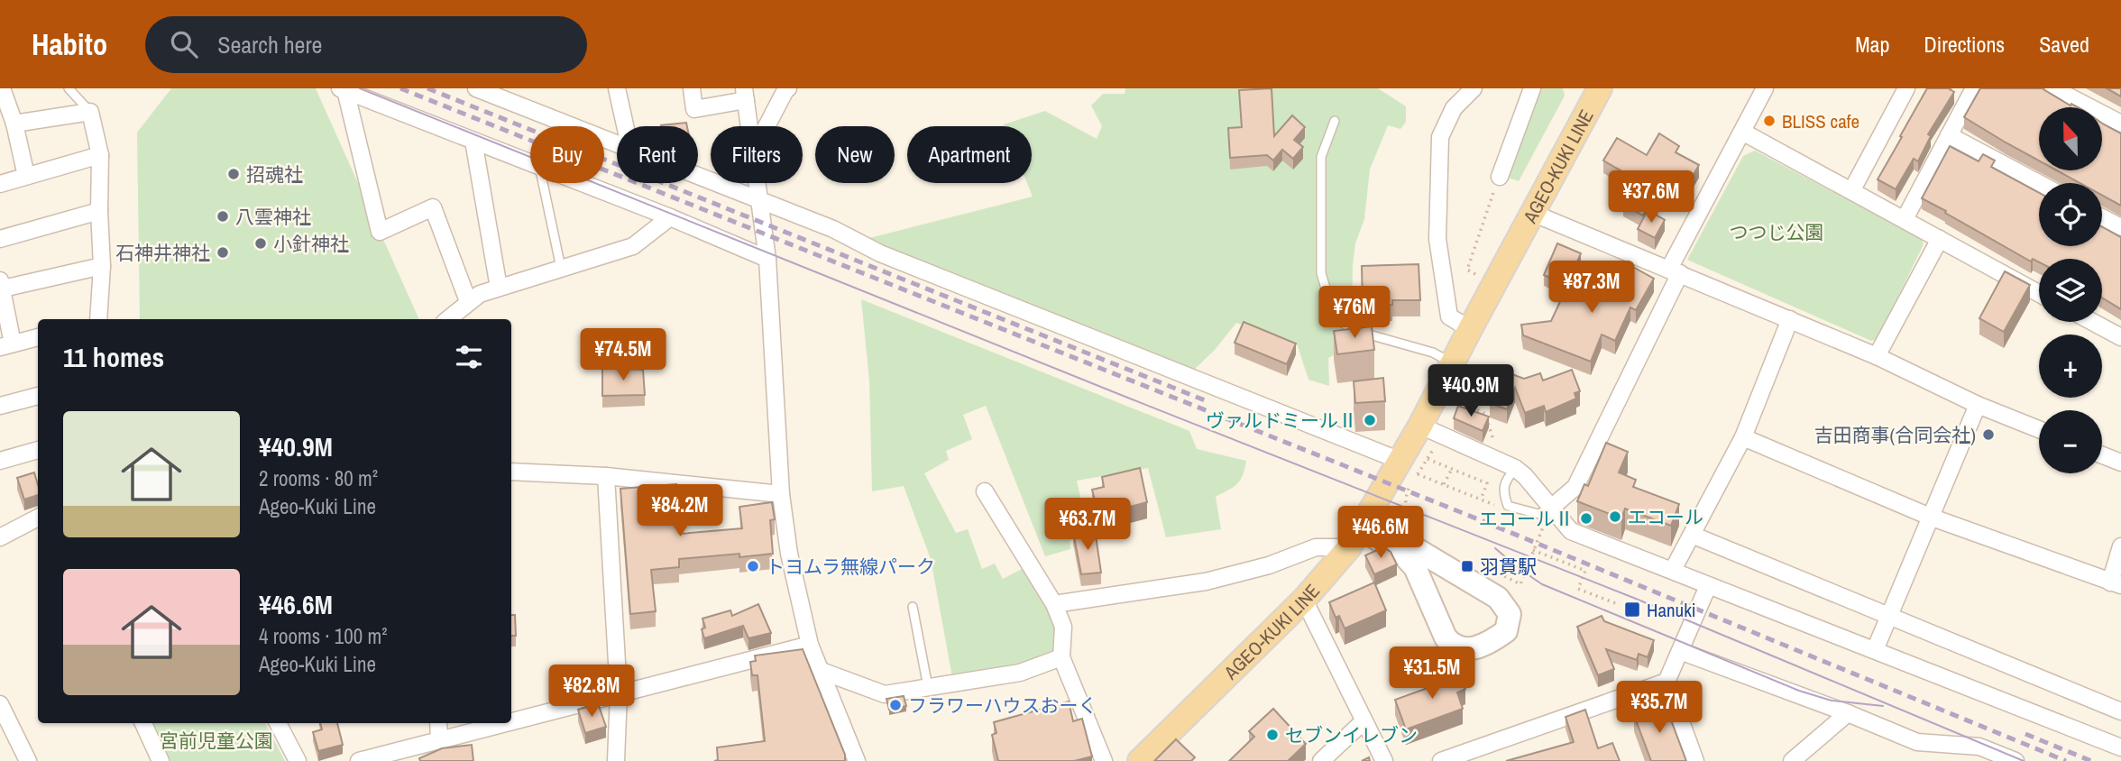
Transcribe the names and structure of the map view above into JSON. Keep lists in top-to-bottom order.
{
  "streets": {
    "main road": ["AGEO-KUKI LINE"]
  },
  "parks": ["つつじ公園", "宮前児童公園"],
  "places": {
    "other": [
      "BLISS cafe",
      "招魂社",
      "八雲神社",
      "小針神社",
      "石神井神社",
      "ヴァルドミールⅡ",
      "吉田商事(合同会社)",
      "エコール",
      "エコールⅡ",
      "トヨムラ無線パーク",
      "フラワーハウスおーく",
      "セブンイレブン"
    ],
    "transit": ["羽貫駅", "Hanuki"]
  },
  "north": "top",
  "page": {
    "header": "Habito",
    "search": "Search here",
    "nav": ["Map", "Directions", "Saved"],
    "map_buttons": ["+", "−"],
    "chip": [
      "Buy",
      "Rent",
      "Filters",
      "New",
      "Apartment"
    ],
    "price": [
      "¥37.6M",
      "¥87.3M",
      "¥76M",
      "¥74.5M",
      "¥40.9M",
      "¥84.2M",
      "¥63.7M",
      "¥46.6M",
      "¥31.5M",
      "¥82.8M",
      "¥35.7M"
    ],
    "heading": "11 homes",
    "list": [
      {
        "name": "¥40.9M",
        "note": "2 rooms · 80 m² · Ageo-Kuki Line"
      },
      {
        "name": "¥46.6M",
        "note": "4 rooms · 100 m² · Ageo-Kuki Line"
      }
    ]
  }
}
